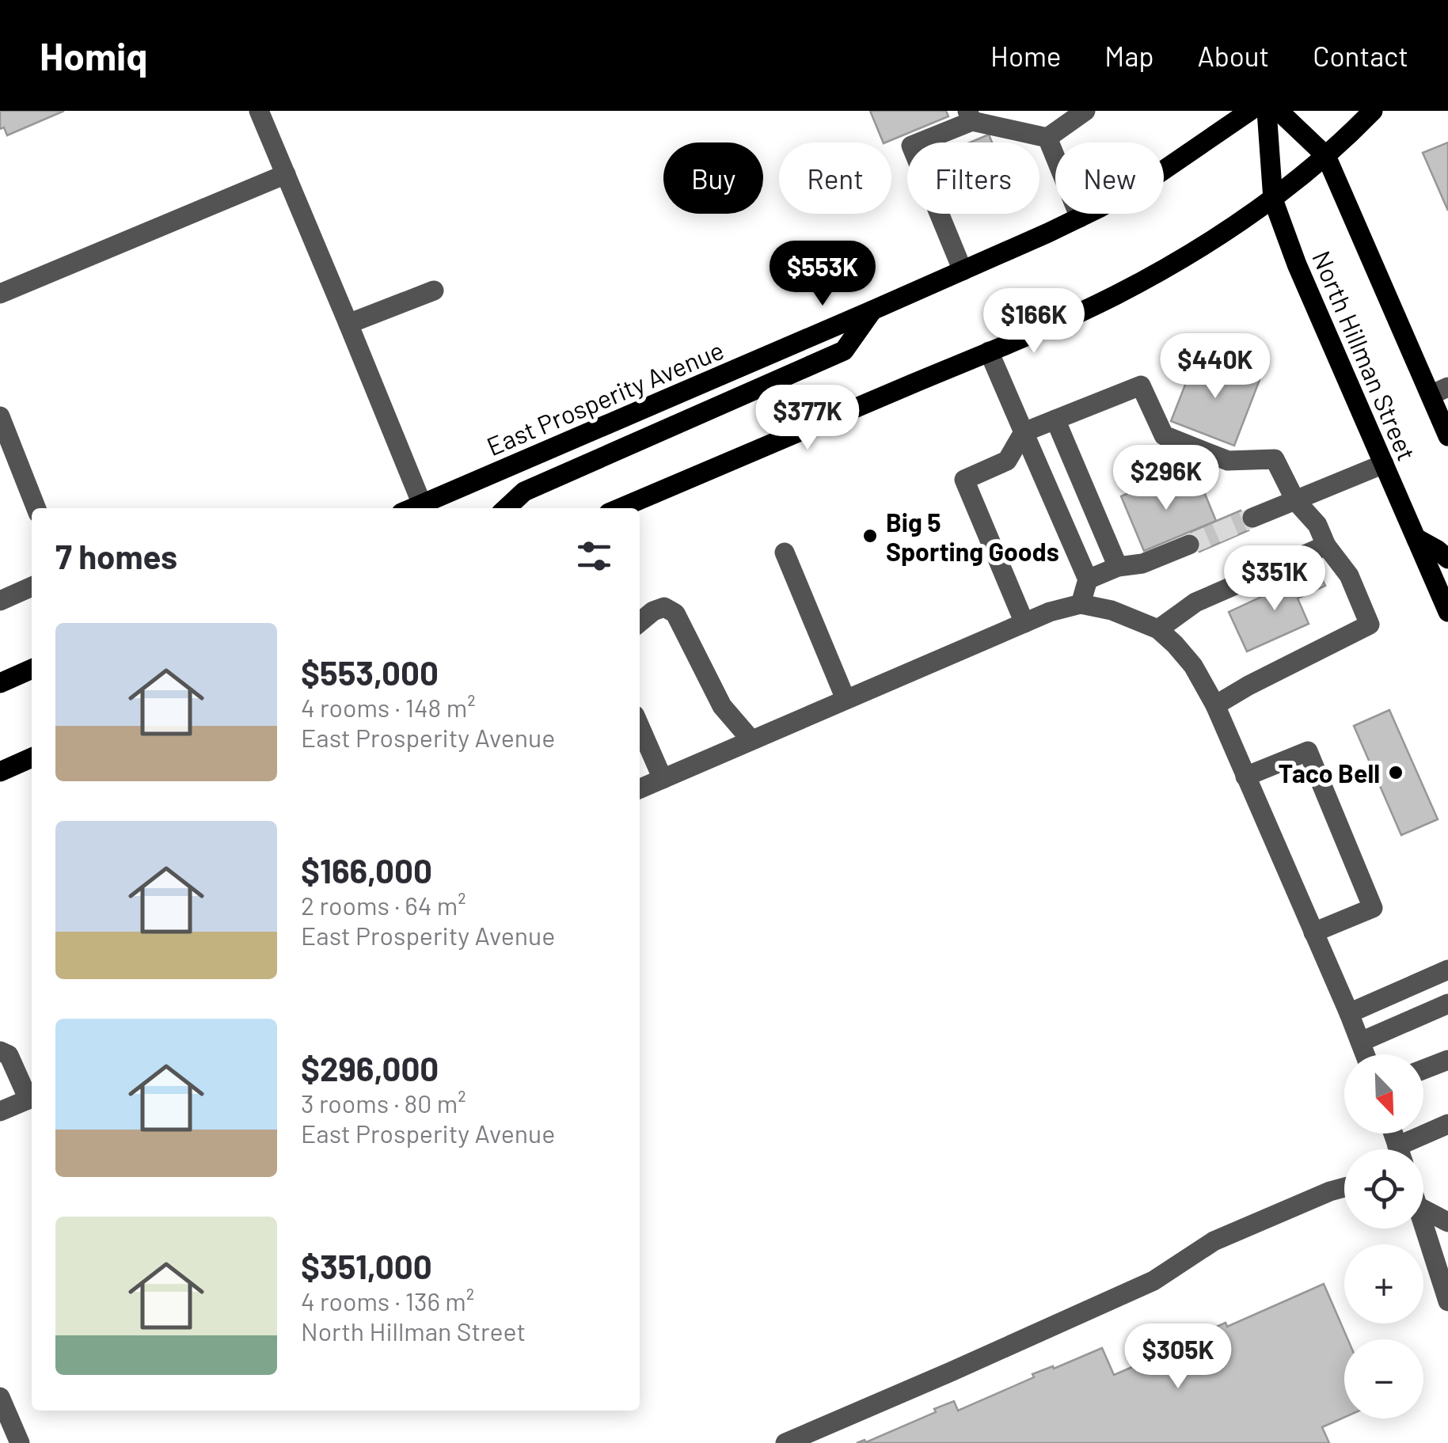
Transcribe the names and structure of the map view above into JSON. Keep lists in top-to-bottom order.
{
  "streets": {
    "main road": ["North Hillman Street", "East Prosperity Avenue"]
  },
  "places": ["Big 5 Sporting Goods", "Taco Bell"],
  "north": "bottom right",
  "page": {
    "header": "Homiq",
    "nav": [
      "Home",
      "Map",
      "About",
      "Contact"
    ],
    "chip": [
      "Buy",
      "Rent",
      "Filters",
      "New"
    ],
    "price": [
      "$553K",
      "$166K",
      "$440K",
      "$377K",
      "$296K",
      "$351K",
      "$305K"
    ],
    "heading": "7 homes",
    "list": [
      {
        "name": "$553,000",
        "note": "4 rooms · 148 m² · East Prosperity Avenue"
      },
      {
        "name": "$166,000",
        "note": "2 rooms · 64 m² · East Prosperity Avenue"
      },
      {
        "name": "$296,000",
        "note": "3 rooms · 80 m² · East Prosperity Avenue"
      },
      {
        "name": "$351,000",
        "note": "4 rooms · 136 m² · North Hillman Street"
      }
    ],
    "map_buttons": ["+", "−"]
  }
}
